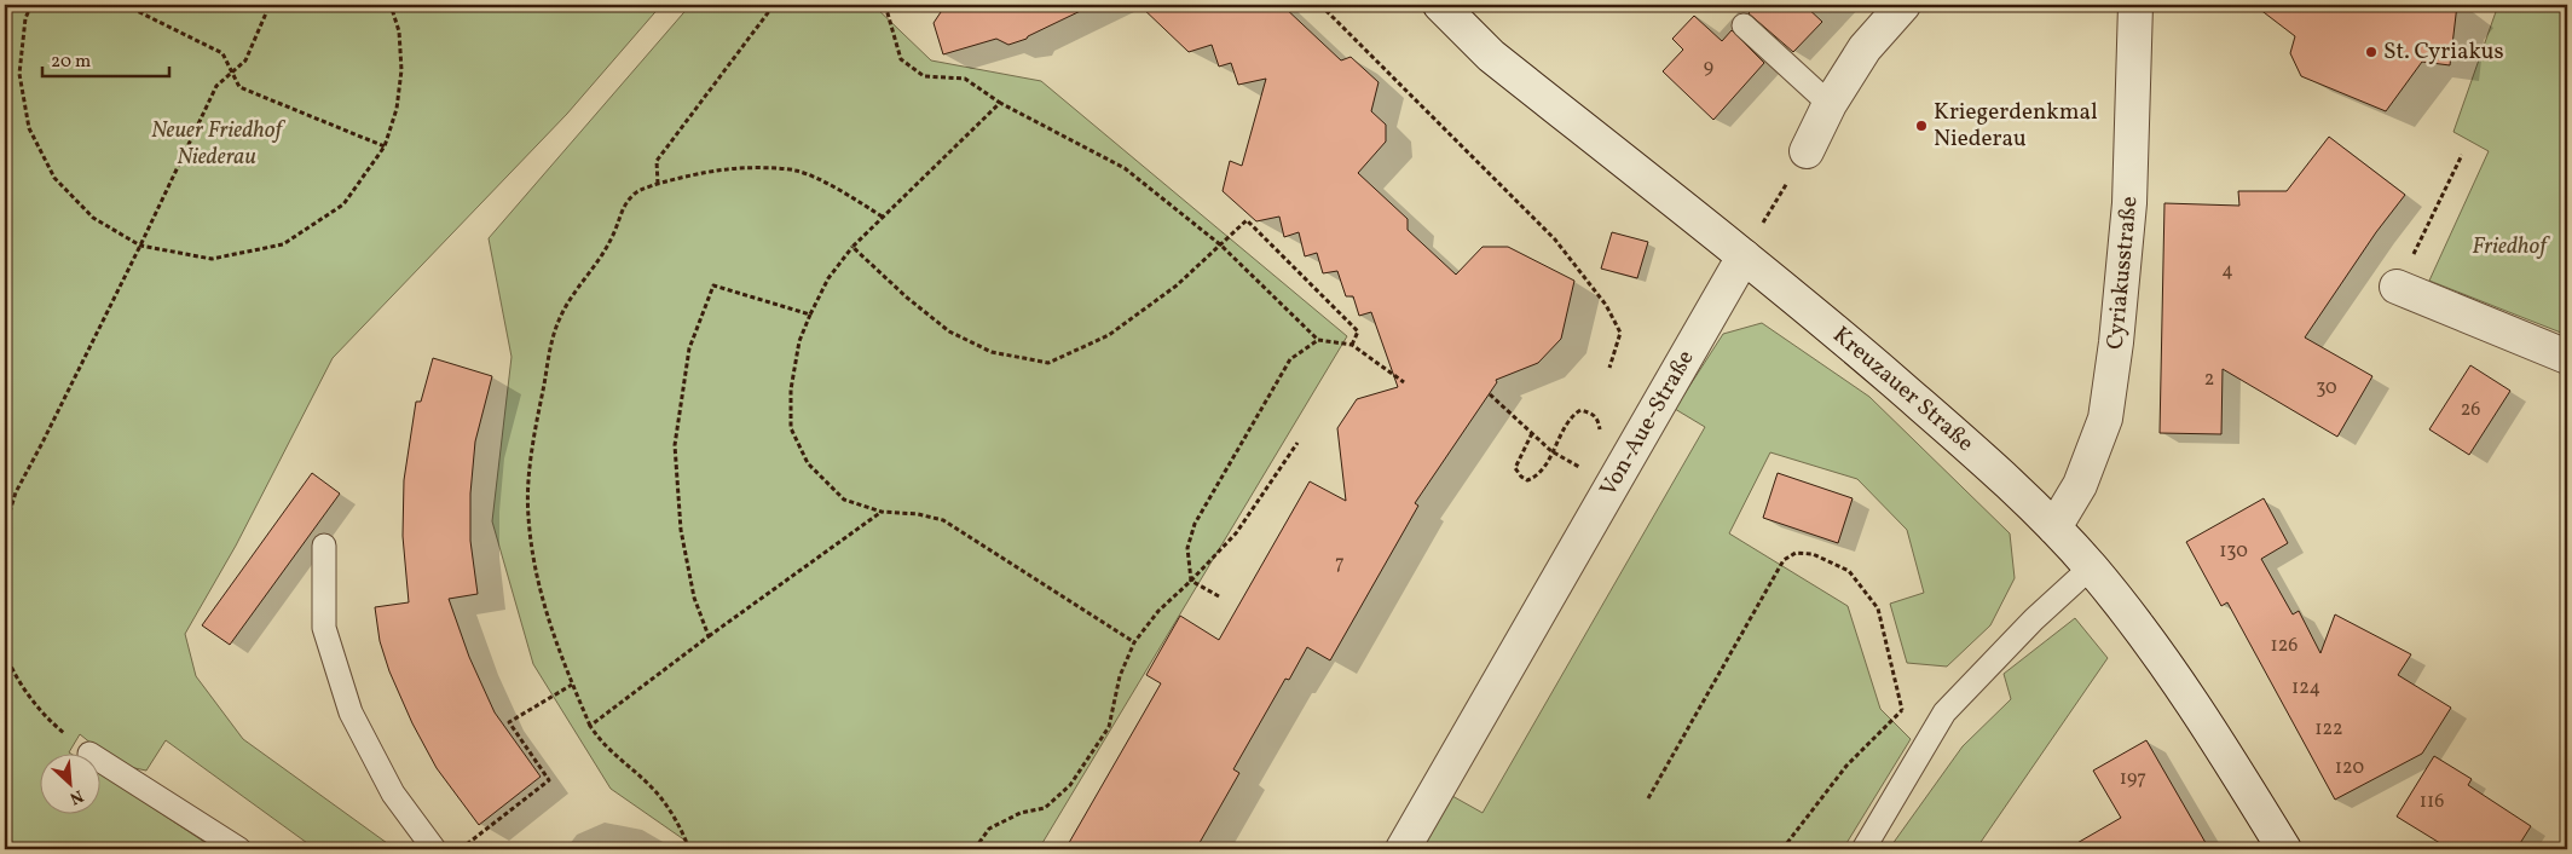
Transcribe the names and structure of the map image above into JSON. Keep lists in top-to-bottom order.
{
  "streets": {
    "street": ["Cyriakusstraße", "Kreuzauer Straße", "Von-Aue-Straße"]
  },
  "crossings": [
    ["Cyriakusstraße", "Kreuzauer Straße"],
    ["Kreuzauer Straße", "Von-Aue-Straße"]
  ],
  "parks": ["Neuer Friedhof Niederau", "Friedhof"],
  "places": ["St. Cyriakus", "Kriegerdenkmal Niederau"],
  "house_numbers": [
    "9",
    "4",
    "2",
    "30",
    "26",
    "130",
    "7",
    "126",
    "124",
    "122",
    "120",
    "197",
    "116"
  ],
  "scale_bar": "20 m",
  "north": "bottom right"
}
